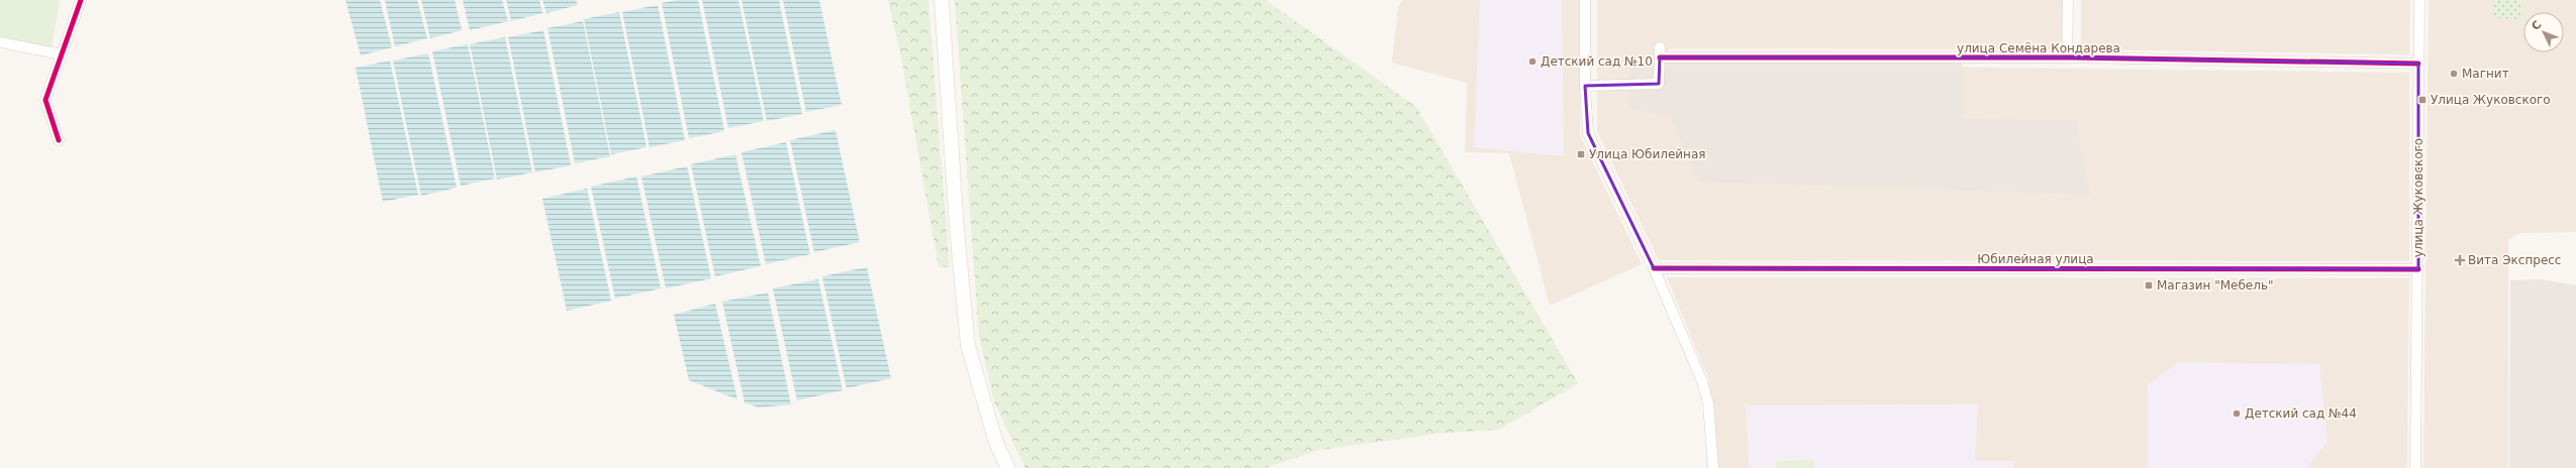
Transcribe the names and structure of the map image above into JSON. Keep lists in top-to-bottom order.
{
  "streets": {
    "street": ["улица Семёна Кондарева", "улица Жуковского", "Юбилейная улица"]
  },
  "crossings": [
    ["улица Семёна Кондарева", "улица Жуковского"],
    ["улица Жуковского", "Юбилейная улица"]
  ],
  "places": {
    "other": ["Детский сад №10", "Магнит", "Детский сад №44"],
    "transit": ["Улица Жуковского", "Улица Юбилейная", "Магазин \"Мебель\""],
    "health": ["Вита Экспресс"]
  },
  "north": "top left"
}
